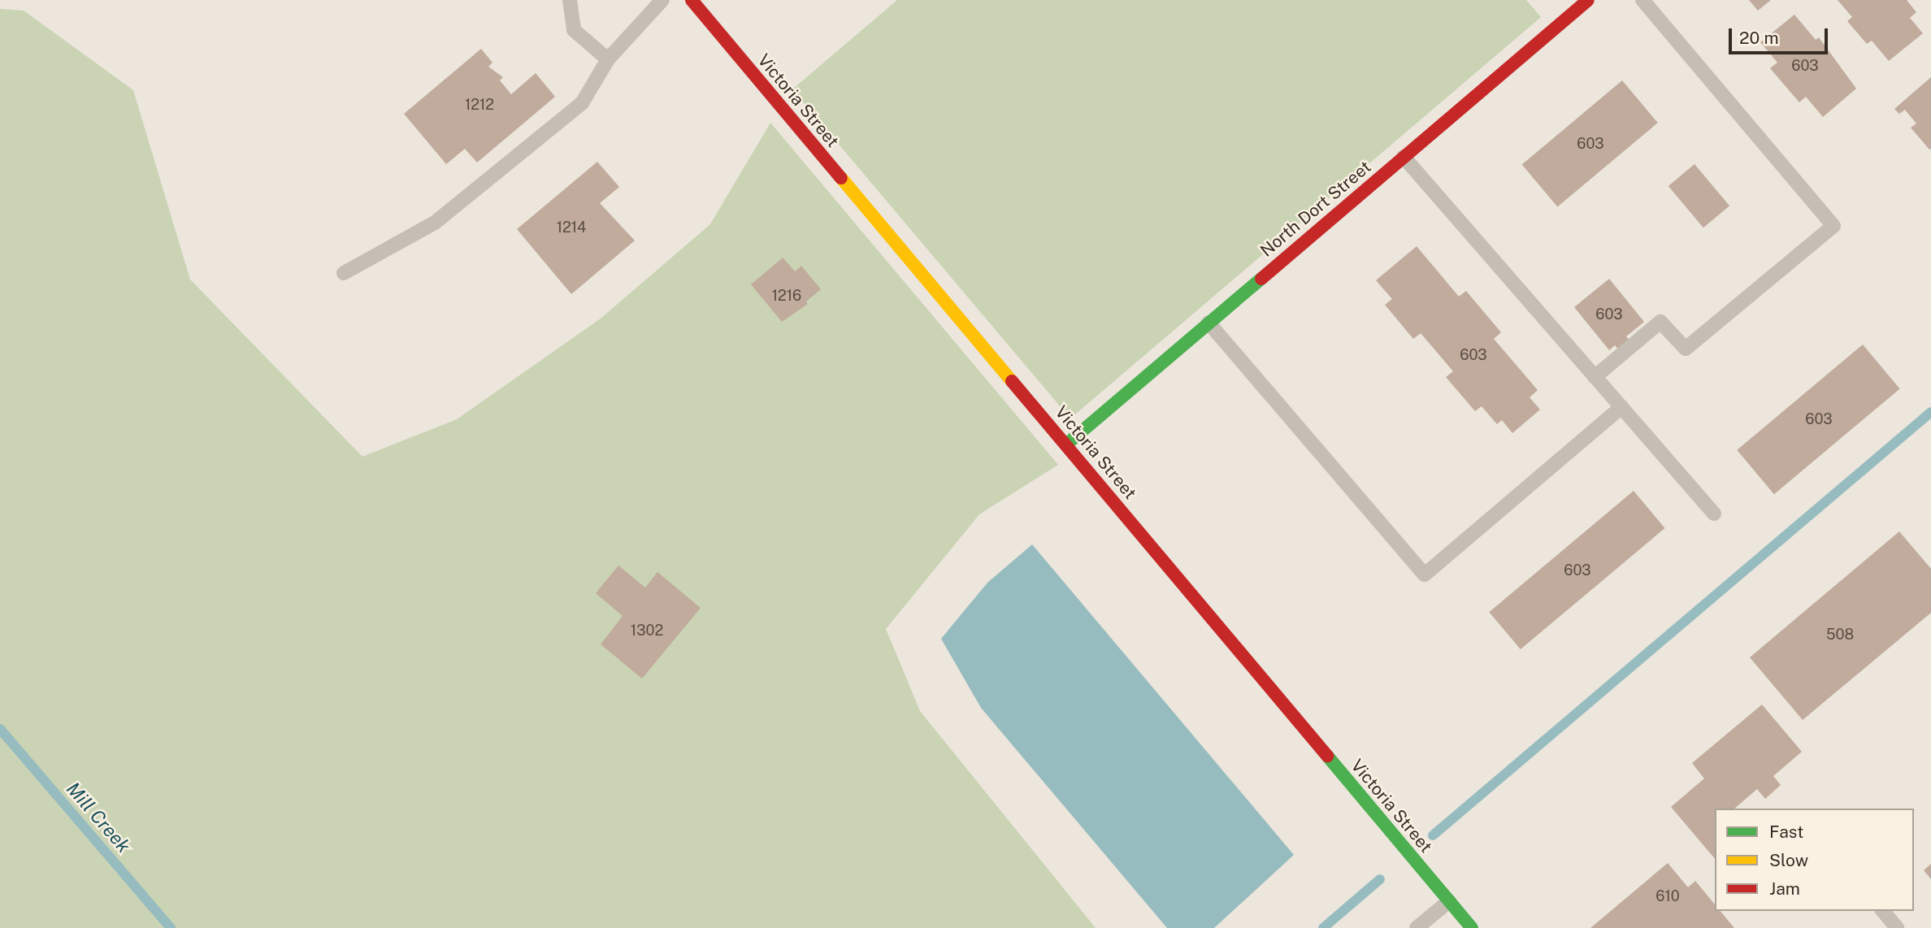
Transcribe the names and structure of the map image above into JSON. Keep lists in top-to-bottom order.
{
  "streets": {
    "street": ["Victoria Street", "North Dort Street"]
  },
  "crossings": [
    ["Victoria Street", "North Dort Street"]
  ],
  "water": ["Mill Creek"],
  "house_numbers": [
    "603",
    "1212",
    "603",
    "1214",
    "1216",
    "603",
    "603",
    "603",
    "603",
    "1302",
    "508",
    "610"
  ],
  "legend": ["Fast", "Slow", "Jam"],
  "scale_bar": "20 m"
}
